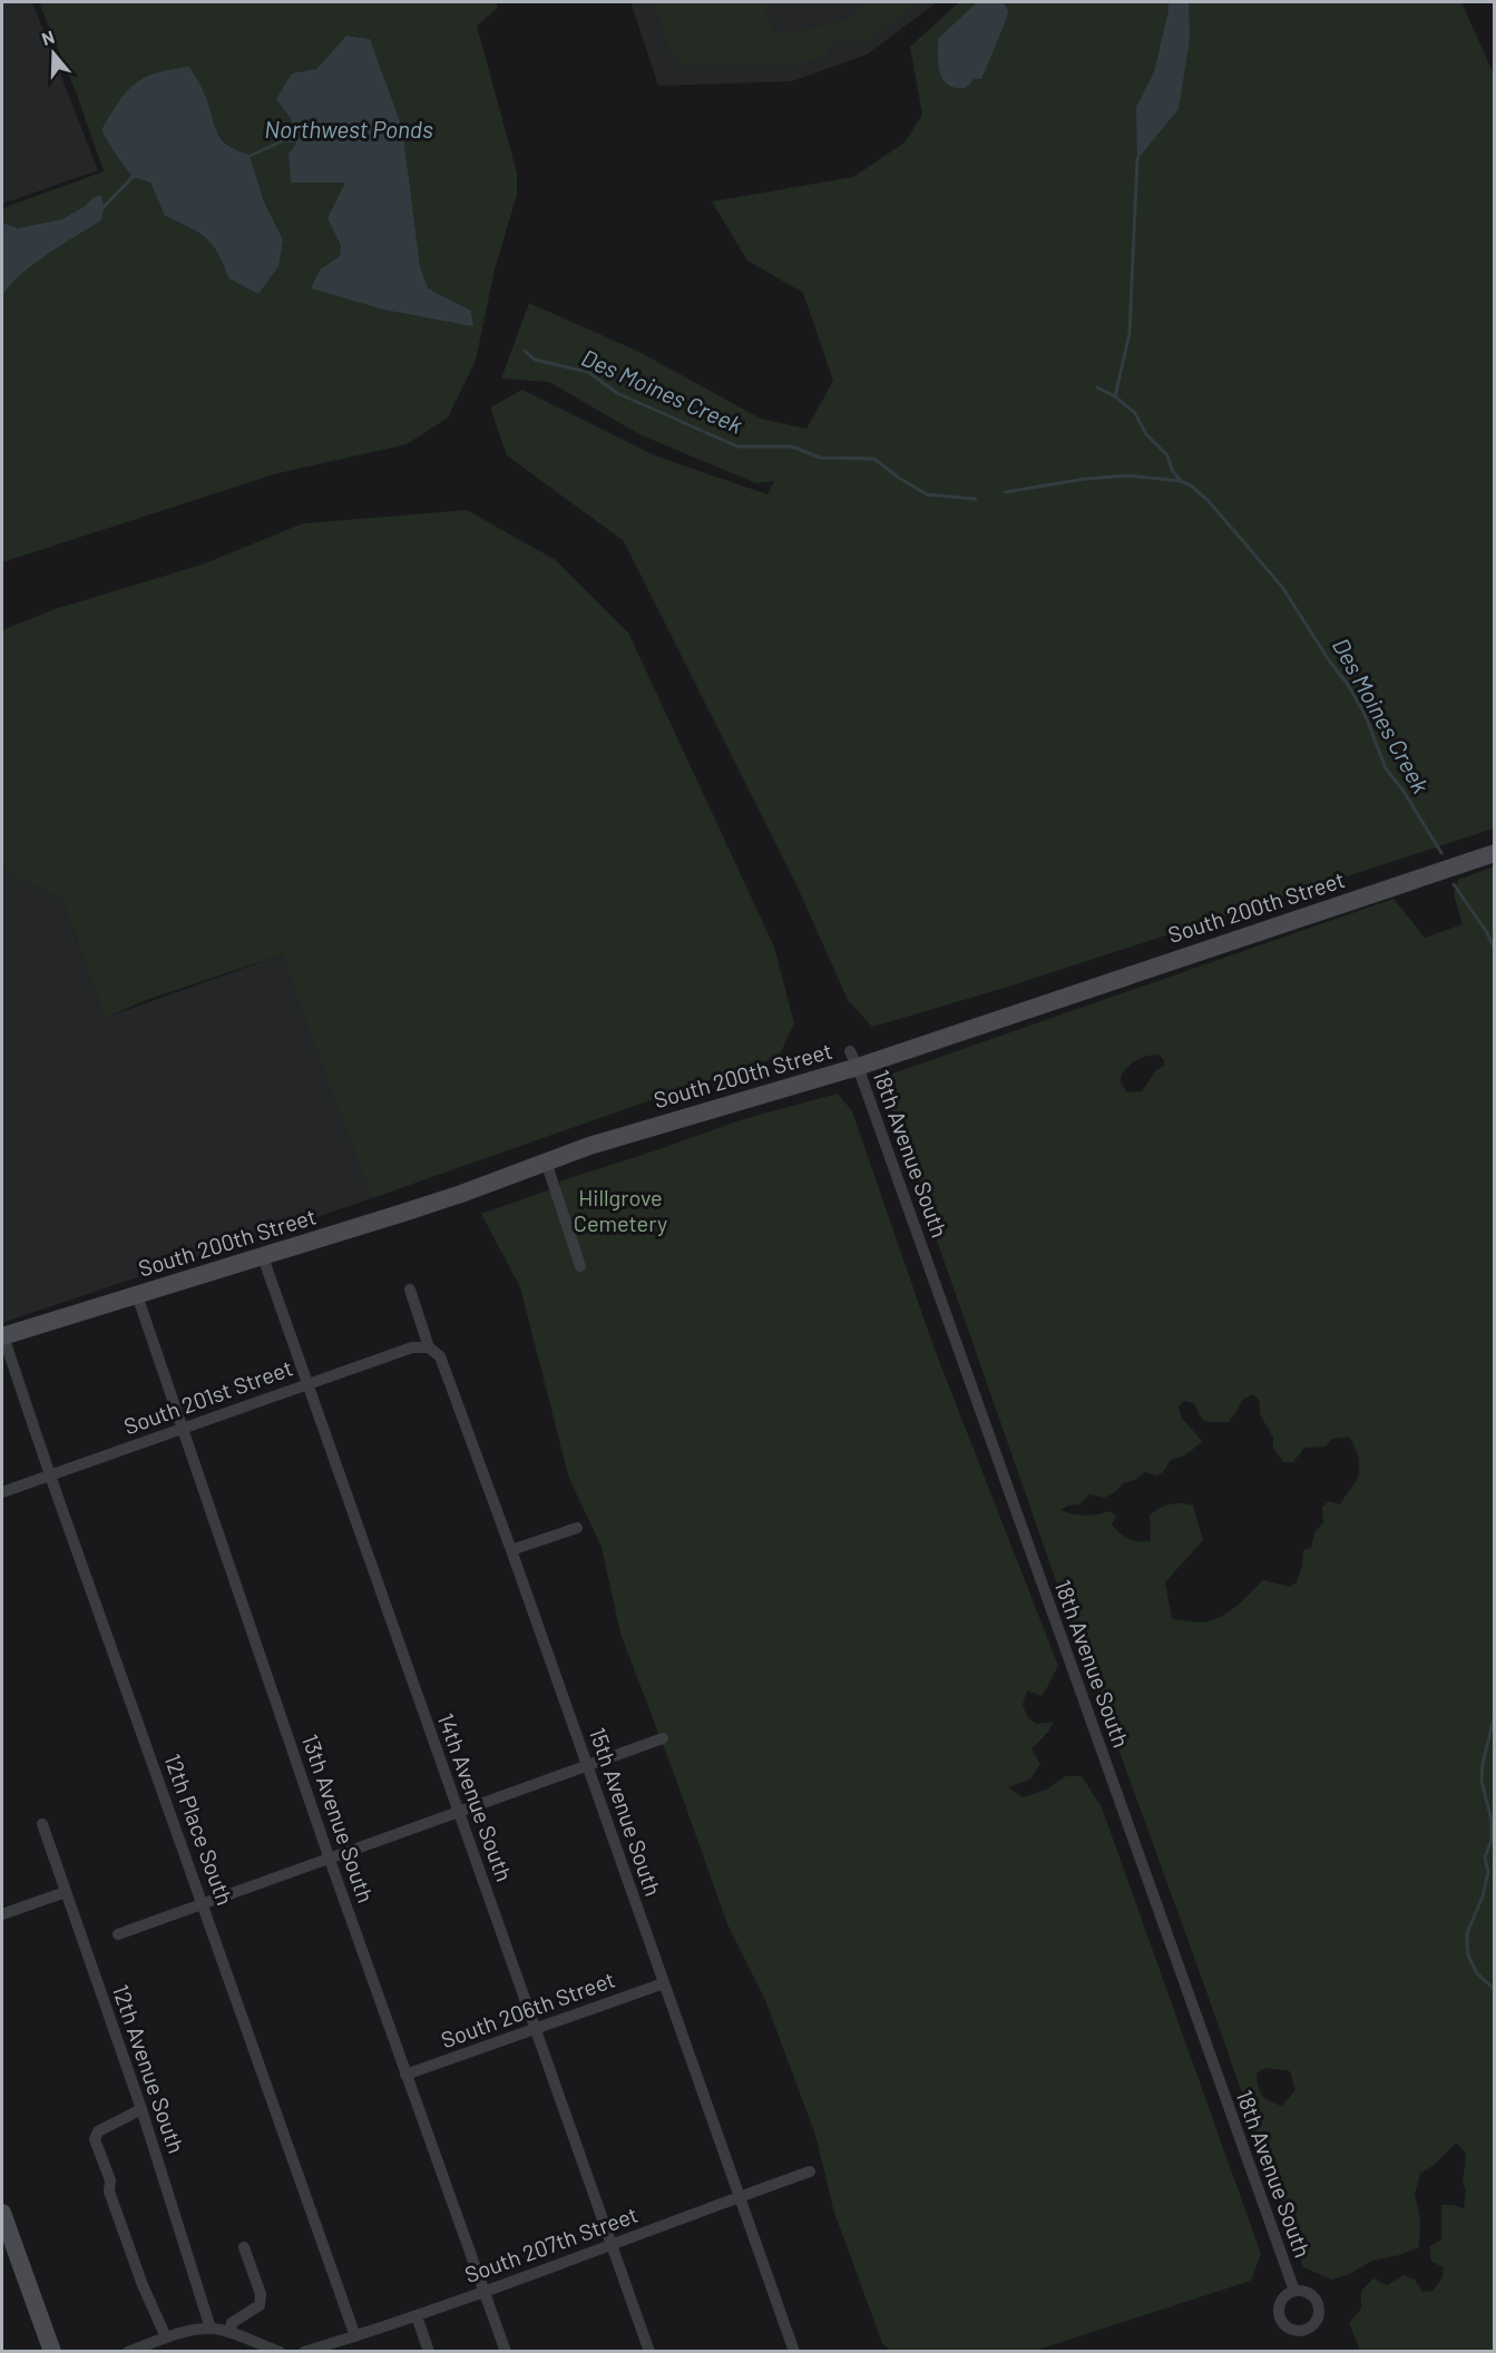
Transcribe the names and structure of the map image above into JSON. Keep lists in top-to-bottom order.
{
  "streets": {
    "main road": ["South 200th Street"],
    "street": [
      "18th Avenue South",
      "South 201st Street",
      "14th Avenue South",
      "15th Avenue South",
      "13th Avenue South",
      "12th Place South",
      "South 206th Street",
      "12th Avenue South",
      "South 207th Street"
    ]
  },
  "crossings": [
    ["South 200th Street", "18th Avenue South"],
    ["South 200th Street", "14th Avenue South"],
    ["South 200th Street", "13th Avenue South"],
    ["South 200th Street", "12th Place South"],
    ["South 201st Street", "14th Avenue South"],
    ["South 201st Street", "15th Avenue South"],
    ["South 201st Street", "13th Avenue South"],
    ["South 201st Street", "12th Place South"],
    ["14th Avenue South", "South 206th Street"],
    ["14th Avenue South", "South 207th Street"],
    ["15th Avenue South", "South 206th Street"],
    ["15th Avenue South", "South 207th Street"],
    ["13th Avenue South", "South 206th Street"],
    ["13th Avenue South", "South 207th Street"],
    ["12th Place South", "South 207th Street"]
  ],
  "water": ["Northwest Ponds", "Des Moines Creek"],
  "parks": ["Hillgrove Cemetery"],
  "north": "top"
}
